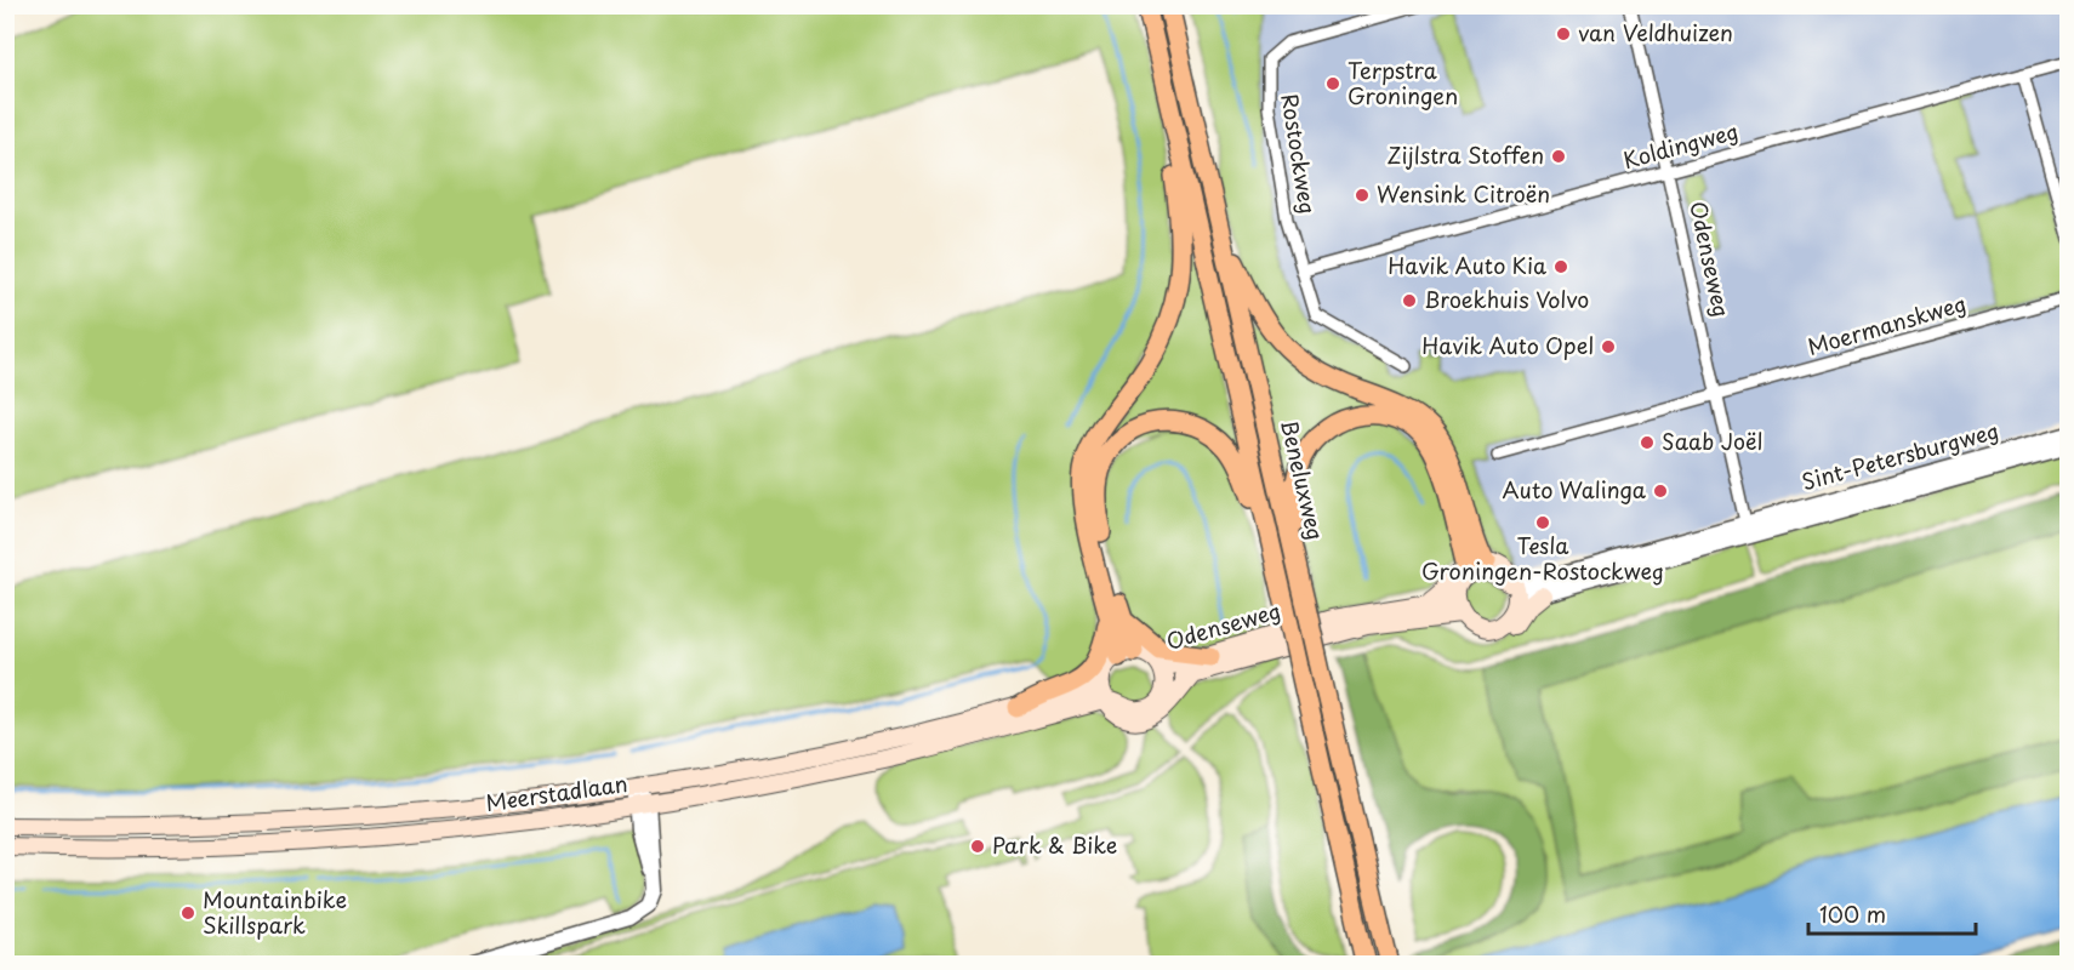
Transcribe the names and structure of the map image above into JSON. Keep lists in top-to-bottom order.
{
  "streets": {
    "highway": ["Beneluxweg"],
    "main road": ["Odenseweg", "Meerstadlaan"],
    "street": [
      "Koldingweg",
      "Rostockweg",
      "Moermanskweg",
      "Sint-Petersburgweg"
    ]
  },
  "crossings": [
    ["Koldingweg", "Rostockweg"],
    ["Koldingweg", "Odenseweg"],
    ["Odenseweg", "Moermanskweg"],
    ["Odenseweg", "Sint-Petersburgweg"],
    ["Odenseweg", "Meerstadlaan"]
  ],
  "places": [
    "van Veldhuizen",
    "Terpstra Groningen",
    "Zijlstra Stoffen",
    "Wensink Citroën",
    "Havik Auto Kia",
    "Broekhuis Volvo",
    "Havik Auto Opel",
    "Saab Joël",
    "Auto Walinga",
    "Tesla Groningen-Rostockweg",
    "Park & Bike",
    "Mountainbike Skillspark"
  ],
  "scale_bar": "100 m"
}
